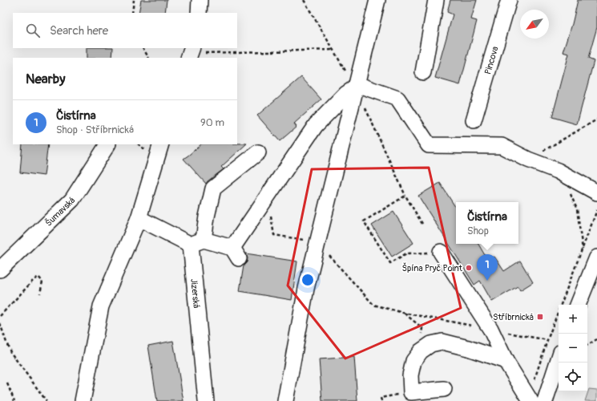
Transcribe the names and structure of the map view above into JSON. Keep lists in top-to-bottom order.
{
  "streets": {
    "street": ["Pincova", "Šumavská", "Jizerská"]
  },
  "places": {
    "other": ["Špína Pryč Point"],
    "transit": ["Stříbrnická"]
  },
  "north": "bottom left",
  "page": {
    "search": "Search here",
    "heading": "Nearby",
    "list": [
      {
        "mark": "1",
        "name": "Čistírna",
        "note": "Shop · Stříbrnická",
        "value": "90 m"
      }
    ],
    "popup": ["Čistírna", "Shop"],
    "pins": "1",
    "map_buttons": ["+", "−"]
  }
}
